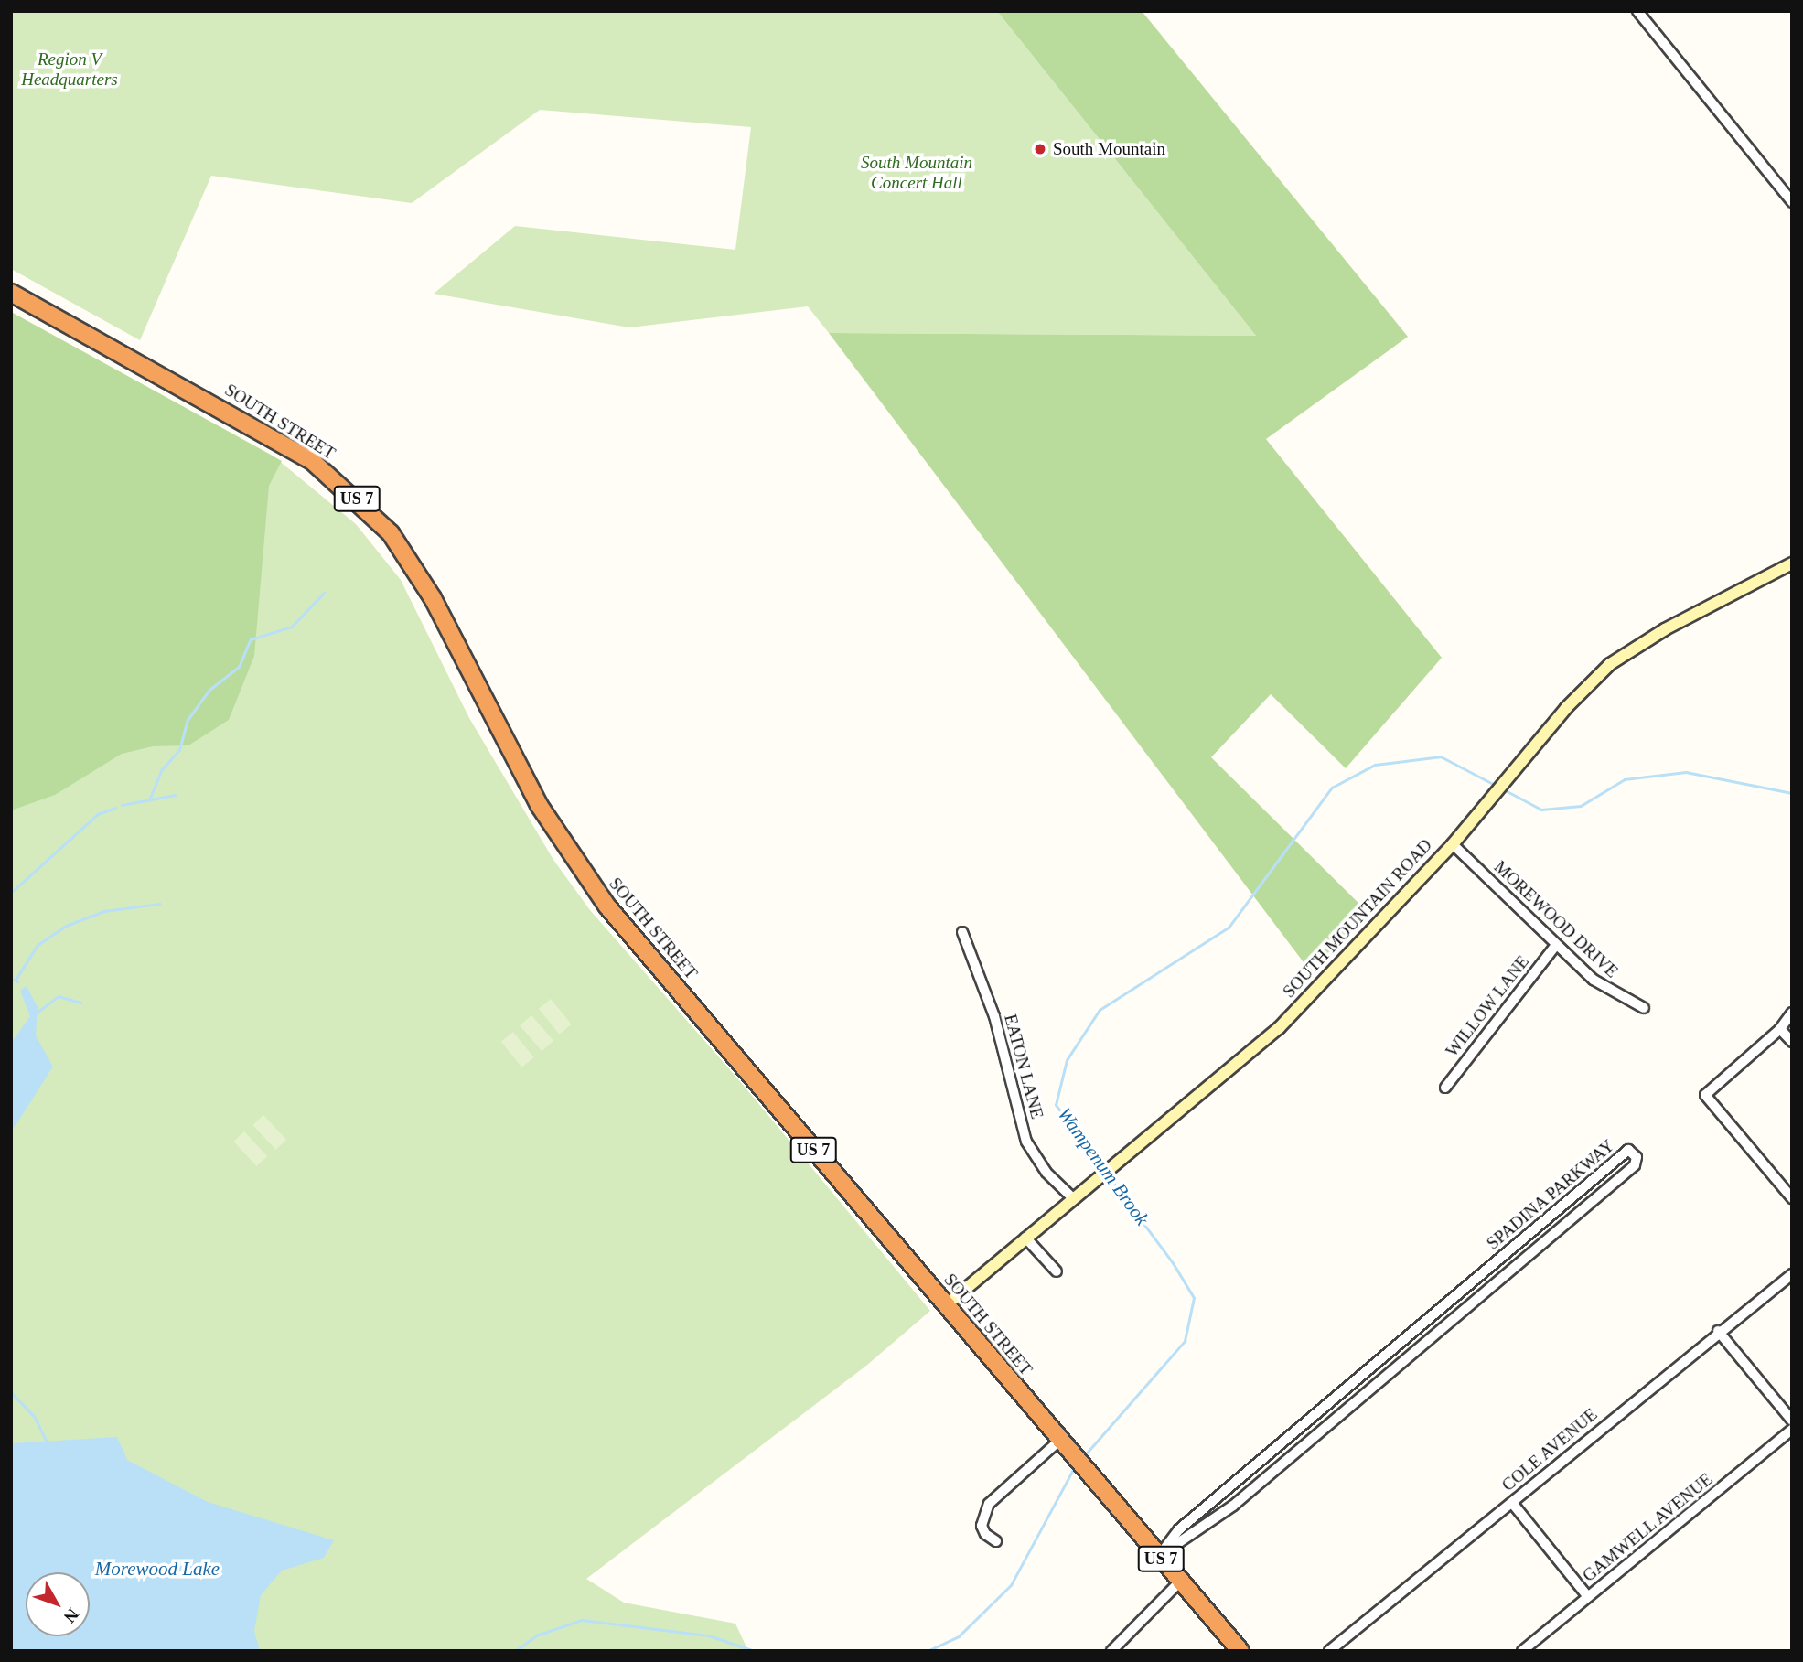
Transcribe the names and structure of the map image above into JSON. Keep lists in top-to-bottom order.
{
  "streets": {
    "highway": ["SOUTH STREET", "US 7"],
    "street": [
      "SOUTH MOUNTAIN ROAD",
      "MOREWOOD DRIVE",
      "WILLOW LANE",
      "EATON LANE",
      "SPADINA PARKWAY",
      "COLE AVENUE",
      "GAMWELL AVENUE"
    ]
  },
  "crossings": [
    ["SOUTH STREET", "SOUTH MOUNTAIN ROAD"],
    ["SOUTH STREET", "SPADINA PARKWAY"],
    ["SOUTH MOUNTAIN ROAD", "MOREWOOD DRIVE"],
    ["SOUTH MOUNTAIN ROAD", "EATON LANE"],
    ["MOREWOOD DRIVE", "WILLOW LANE"]
  ],
  "water": ["Wampenum Brook", "Morewood Lake"],
  "parks": ["Region V Headquarters", "South Mountain Concert Hall"],
  "places": ["South Mountain"],
  "north": "bottom right"
}
